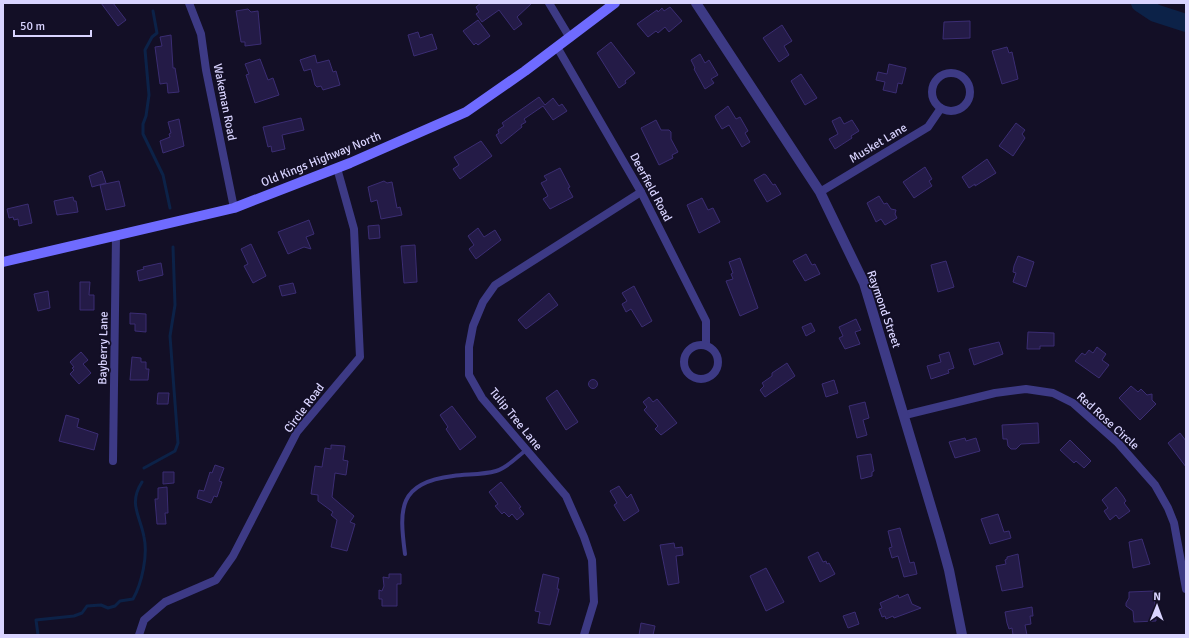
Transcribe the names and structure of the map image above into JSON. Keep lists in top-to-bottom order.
{
  "streets": {
    "main road": ["Old Kings Highway North"],
    "street": [
      "Wakeman Road",
      "Musket Lane",
      "Deerfield Road",
      "Raymond Street",
      "Bayberry Lane",
      "Circle Road",
      "Tulip Tree Lane",
      "Red Rose Circle"
    ]
  },
  "crossings": [
    ["Wakeman Road", "Old Kings Highway North"],
    ["Musket Lane", "Raymond Street"],
    ["Old Kings Highway North", "Deerfield Road"],
    ["Old Kings Highway North", "Bayberry Lane"],
    ["Old Kings Highway North", "Circle Road"],
    ["Deerfield Road", "Tulip Tree Lane"],
    ["Raymond Street", "Red Rose Circle"]
  ],
  "scale_bar": "50 m",
  "north": "top"
}
